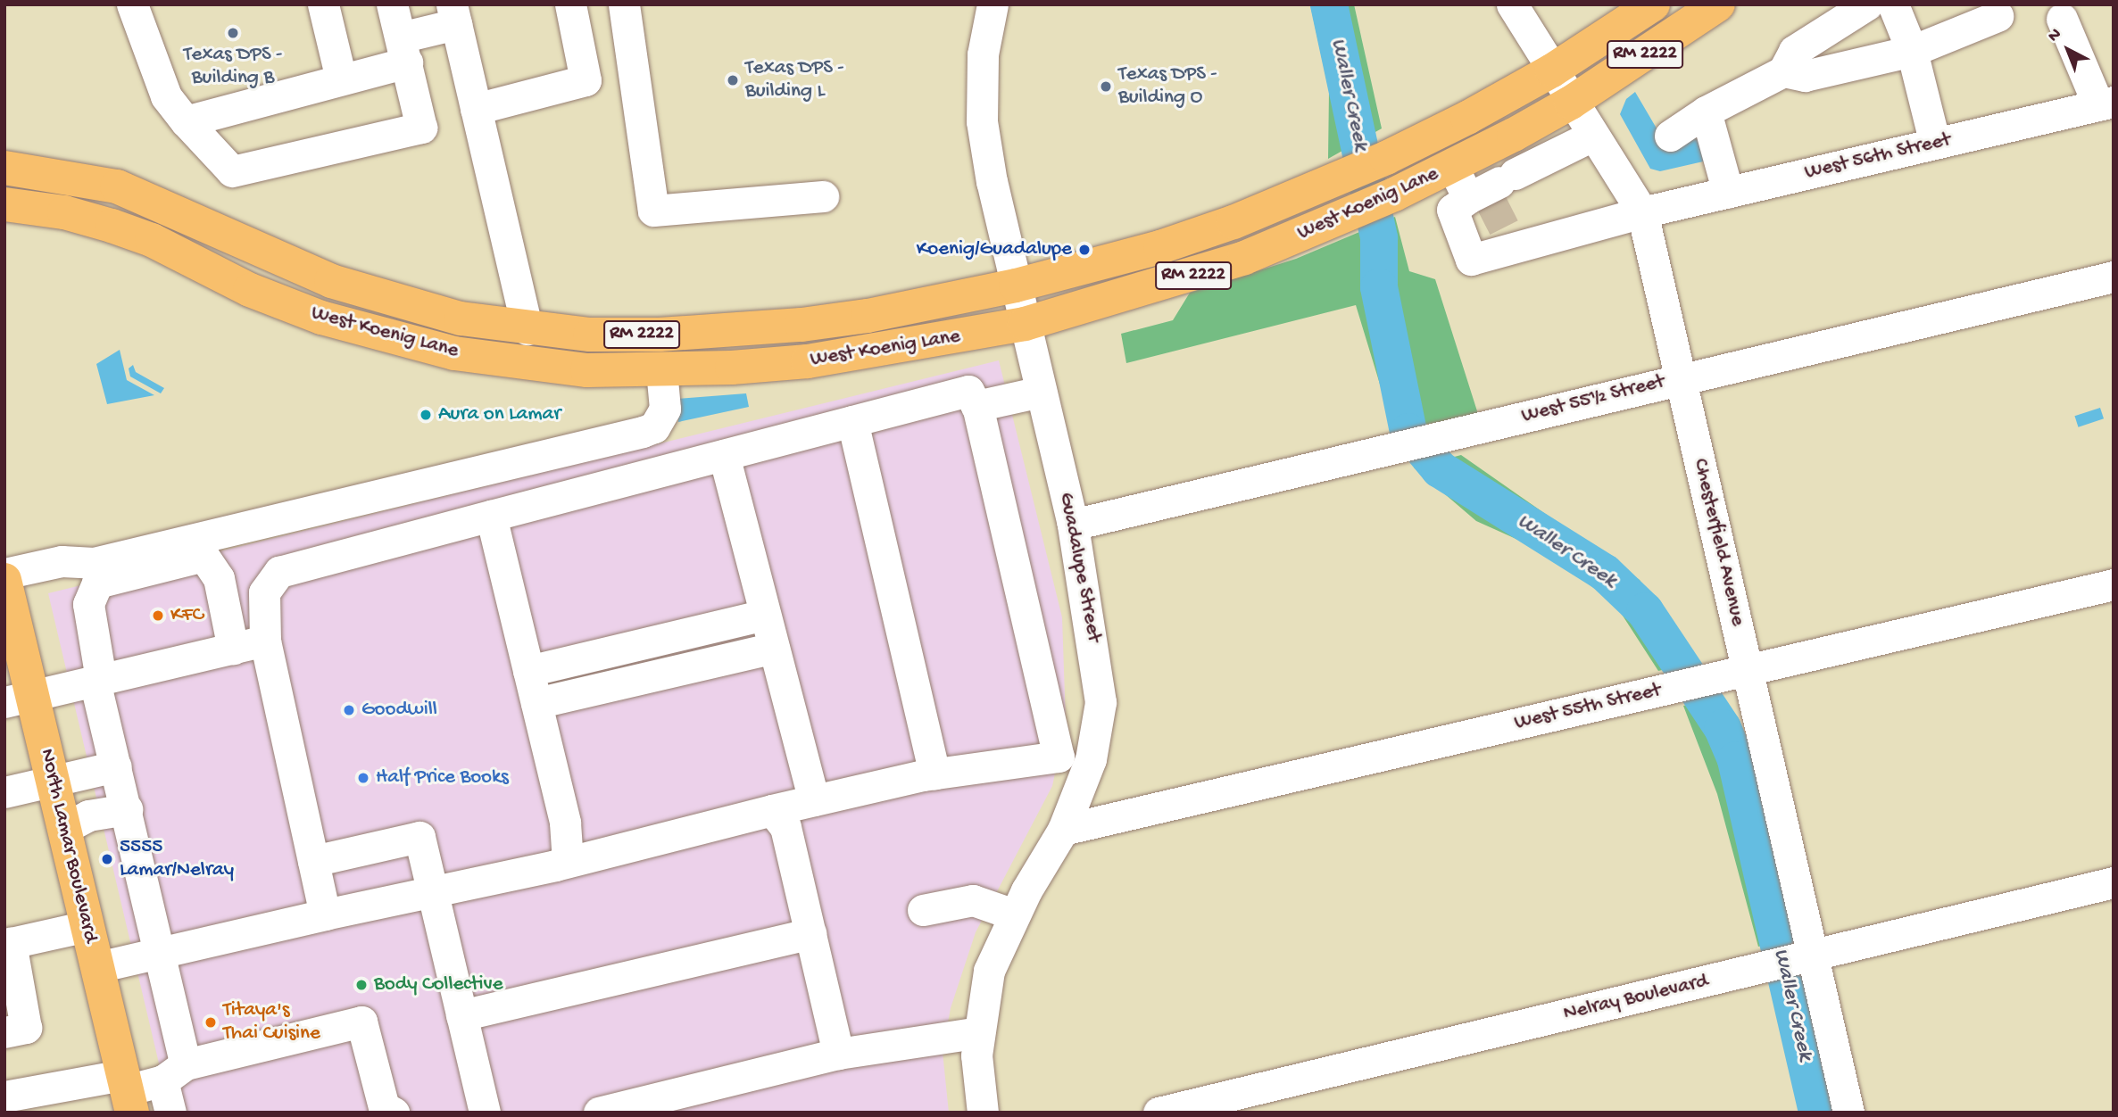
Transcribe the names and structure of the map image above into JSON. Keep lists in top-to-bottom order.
{
  "streets": {
    "main road": ["RM 2222", "West Koenig Lane", "North Lamar Boulevard"],
    "street": [
      "West 56th Street",
      "West 55½ Street",
      "Chesterfield Avenue",
      "Guadalupe Street",
      "West 55th Street",
      "Nelray Boulevard"
    ]
  },
  "crossings": [
    ["West 56th Street", "West Koenig Lane"],
    ["West 56th Street", "Chesterfield Avenue"],
    ["West Koenig Lane", "Chesterfield Avenue"],
    ["West Koenig Lane", "Guadalupe Street"],
    ["West 55½ Street", "Chesterfield Avenue"],
    ["West 55½ Street", "Guadalupe Street"],
    ["Chesterfield Avenue", "West 55th Street"],
    ["Chesterfield Avenue", "Nelray Boulevard"],
    ["Guadalupe Street", "West 55th Street"]
  ],
  "water": ["Waller Creek"],
  "places": [
    "Texas DPS - Building B",
    "Texas DPS - Building L",
    "Texas DPS - Building O",
    "Koenig/Guadalupe",
    "Aura on Lamar",
    "KFC",
    "Goodwill",
    "Half Price Books",
    "5555 Lamar/Nelray",
    "Body Collective",
    "Titaya's Thai Cuisine"
  ],
  "north": "top left"
}
